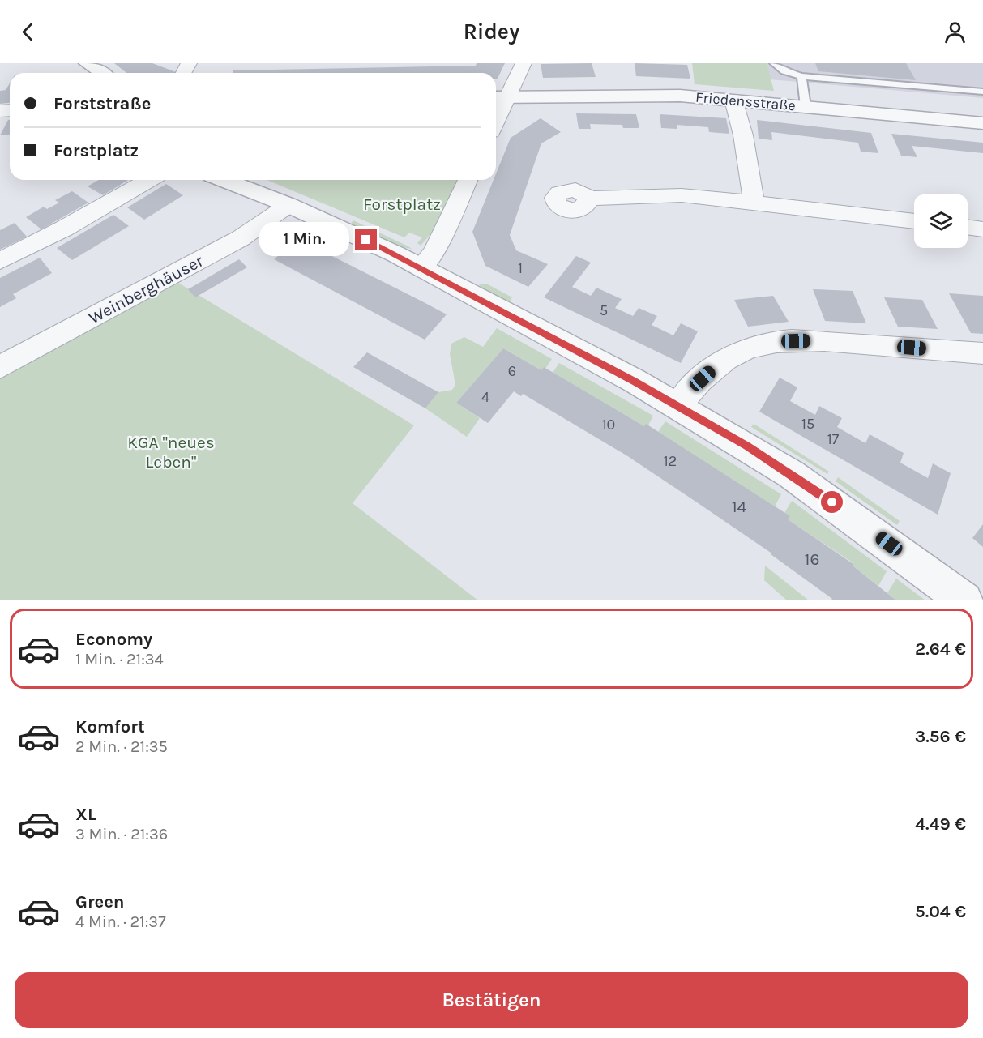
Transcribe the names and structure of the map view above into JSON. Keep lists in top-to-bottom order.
{
  "streets": {
    "street": ["Friedensstraße", "Weinberghäuser"]
  },
  "parks": ["Forstplatz", "KGA \"neues Leben\""],
  "house_numbers": [
    "1",
    "5",
    "6",
    "4",
    "15",
    "10",
    "17",
    "12",
    "14",
    "16"
  ],
  "page": {
    "header": "Ridey",
    "banner": ["Forststraße", "Forstplatz"],
    "bubble": "1 Min.",
    "list": [
      {
        "name": "Economy",
        "note": "1 Min. · 21:34",
        "value": "2.64 €"
      },
      {
        "name": "Komfort",
        "note": "2 Min. · 21:35",
        "value": "3.56 €"
      },
      {
        "name": "XL",
        "note": "3 Min. · 21:36",
        "value": "4.49 €"
      },
      {
        "name": "Green",
        "note": "4 Min. · 21:37",
        "value": "5.04 €"
      }
    ],
    "buttons": "Bestätigen"
  }
}
